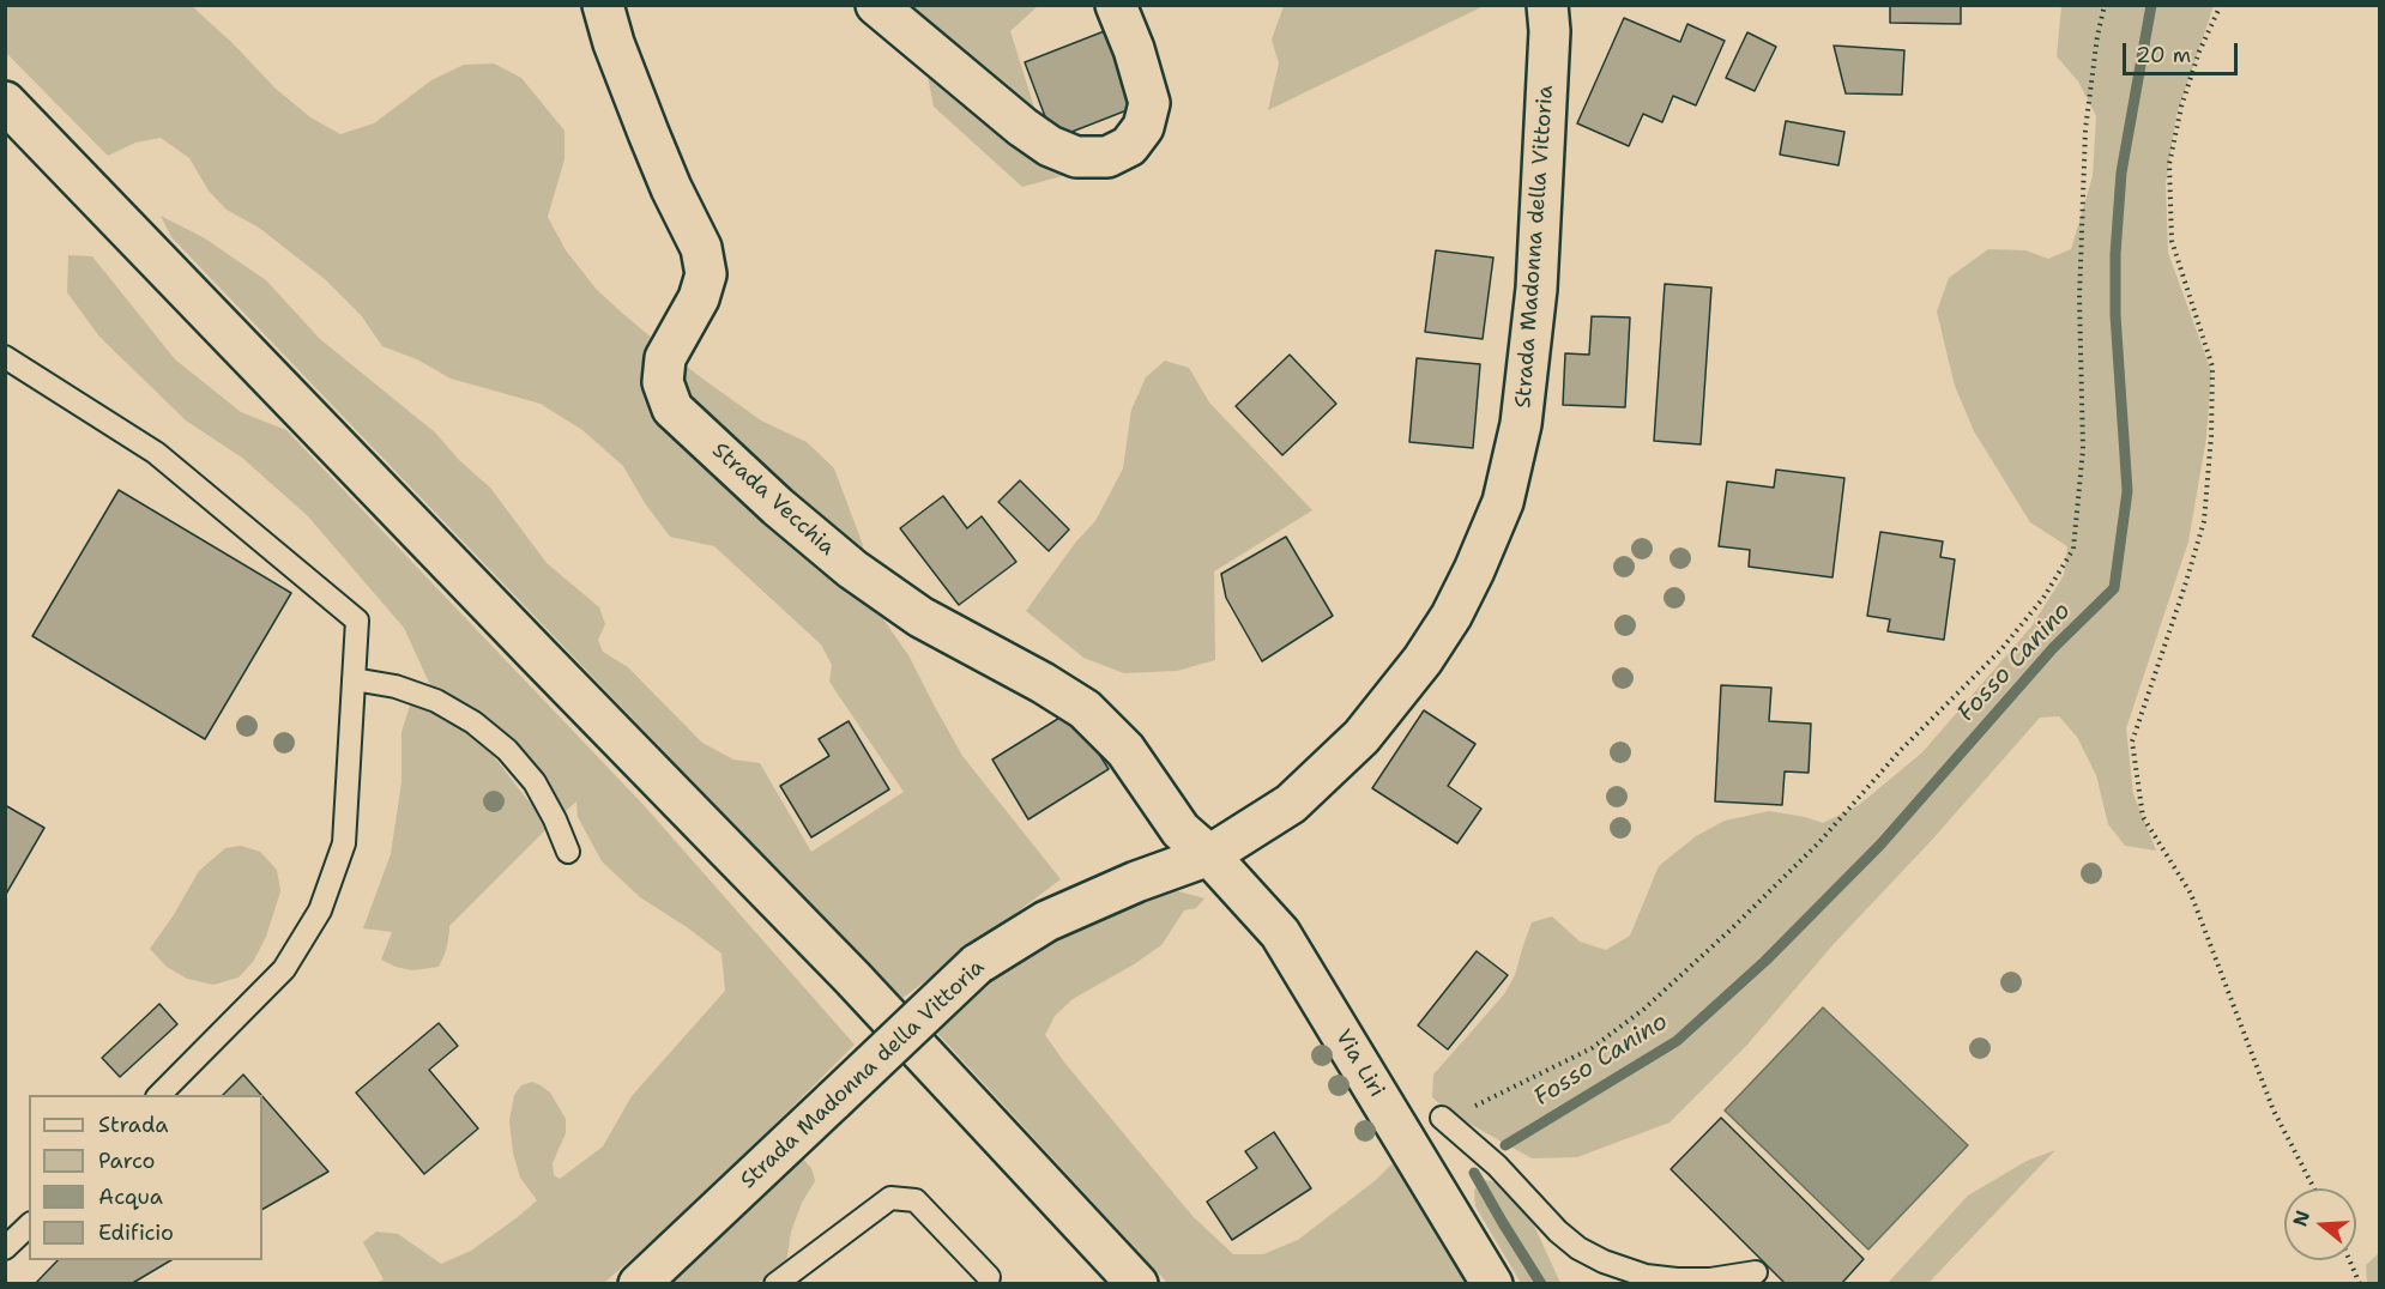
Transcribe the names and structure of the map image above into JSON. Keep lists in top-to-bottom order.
{
  "streets": {
    "main road": ["Strada Madonna della Vittoria", "Strada Vecchia", "Via Liri"]
  },
  "crossings": [
    ["Strada Madonna della Vittoria", "Strada Vecchia"],
    ["Strada Madonna della Vittoria", "Via Liri"],
    ["Strada Vecchia", "Via Liri"]
  ],
  "water": ["Fosso Canino"],
  "legend": [
    "Strada",
    "Parco",
    "Acqua",
    "Edificio"
  ],
  "scale_bar": "20 m",
  "north": "left"
}
